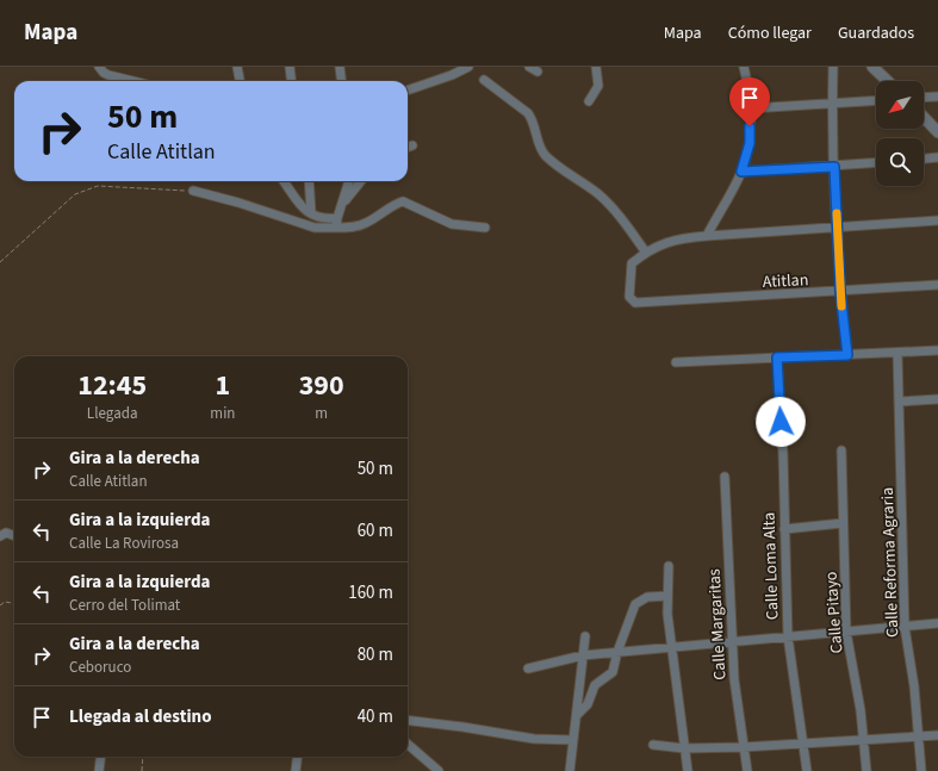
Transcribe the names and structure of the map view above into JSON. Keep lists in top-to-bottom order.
{
  "streets": {
    "street": [
      "Atitlan",
      "Calle Reforma Agraria",
      "Calle Loma Alta",
      "Calle Pitayo",
      "Calle Margaritas"
    ]
  },
  "north": "bottom left",
  "page": {
    "header": "Mapa",
    "nav": ["Mapa", "Cómo llegar", "Guardados"],
    "turn": ["50 m", "Calle Atitlan"],
    "eta": [
      "12:45",
      "Llegada",
      "1",
      "min",
      "390",
      "m"
    ],
    "list": [
      {
        "name": "Gira a la derecha",
        "note": "Calle Atitlan",
        "value": "50 m"
      },
      {
        "name": "Gira a la izquierda",
        "note": "Calle La Rovirosa",
        "value": "60 m"
      },
      {
        "name": "Gira a la izquierda",
        "note": "Cerro del Tolimat",
        "value": "160 m"
      },
      {
        "name": "Gira a la derecha",
        "note": "Ceboruco",
        "value": "80 m"
      },
      {
        "name": "Llegada al destino",
        "value": "40 m"
      }
    ]
  }
}
